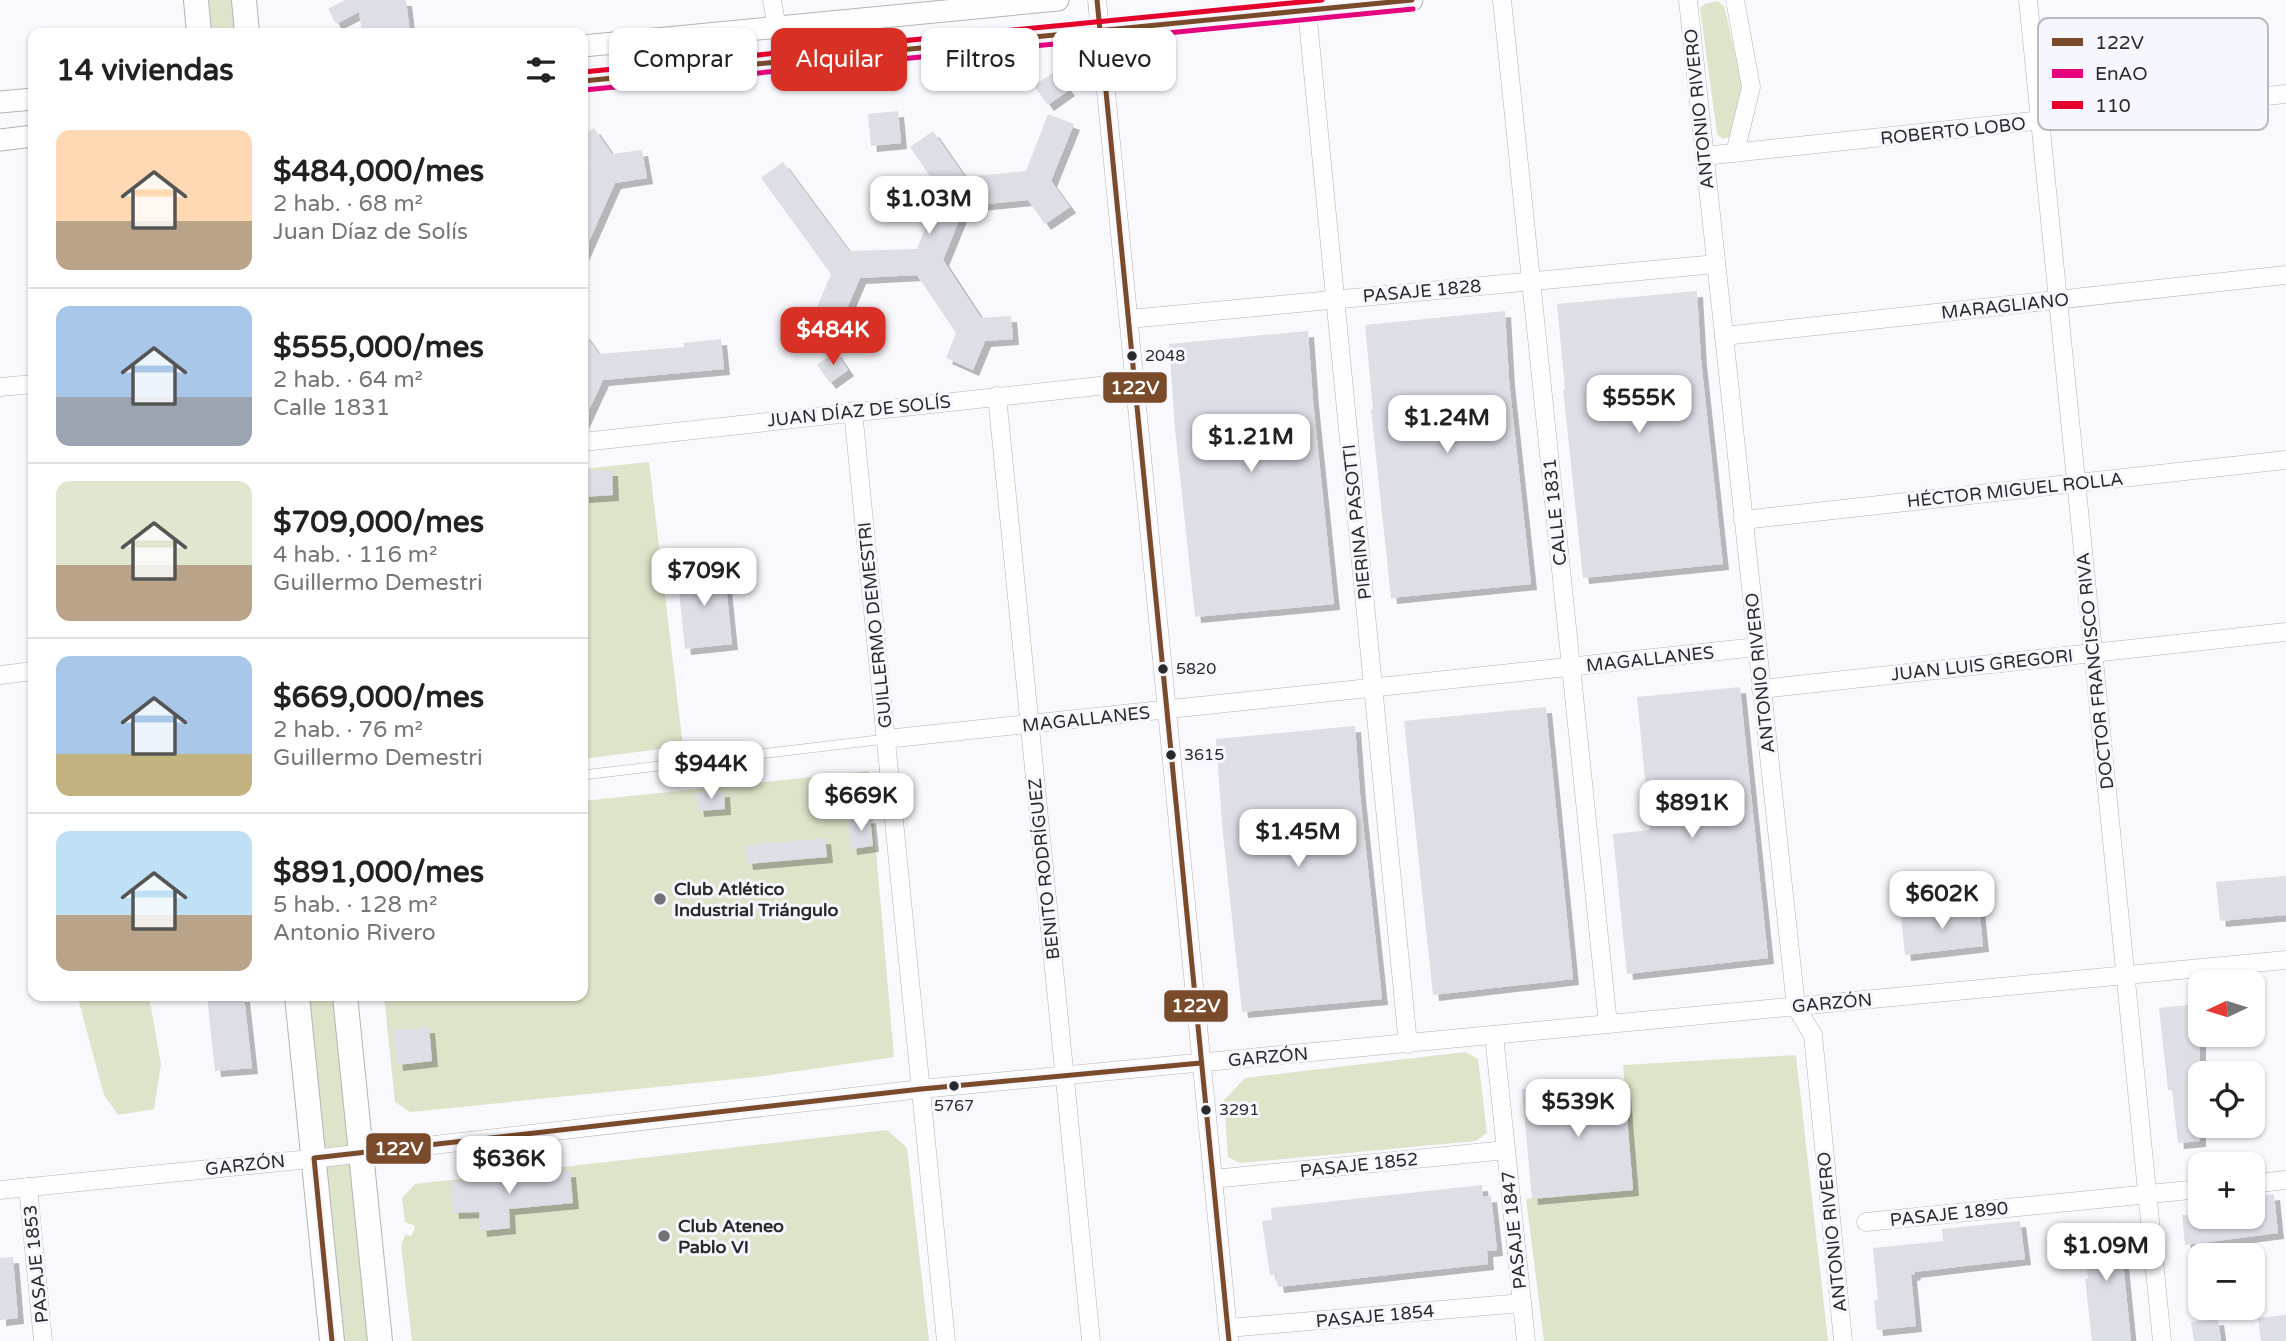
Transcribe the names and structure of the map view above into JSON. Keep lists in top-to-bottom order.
{
  "streets": {
    "street": [
      "ANTONIO RIVERO",
      "ROBERTO LOBO",
      "PASAJE 1828",
      "MARAGLIANO",
      "JUAN DÍAZ DE SOLÍS",
      "HÉCTOR MIGUEL ROLLA",
      "CALLE 1831",
      "PIERINA PASOTTI",
      "GUILLERMO DEMESTRI",
      "MAGALLANES",
      "JUAN LUIS GREGORI",
      "DOCTOR FRANCISCO RIVA",
      "BENITO RODRÍGUEZ",
      "GARZÓN",
      "PASAJE 1852",
      "PASAJE 1890",
      "PASAJE 1847",
      "PASAJE 1853",
      "PASAJE 1854"
    ]
  },
  "crossings": [
    ["ANTONIO RIVERO", "ROBERTO LOBO"],
    ["ANTONIO RIVERO", "PASAJE 1828"],
    ["ANTONIO RIVERO", "MARAGLIANO"],
    ["ANTONIO RIVERO", "HÉCTOR MIGUEL ROLLA"],
    ["ANTONIO RIVERO", "MAGALLANES"],
    ["ANTONIO RIVERO", "JUAN LUIS GREGORI"],
    ["ANTONIO RIVERO", "GARZÓN"],
    ["PASAJE 1828", "CALLE 1831"],
    ["PASAJE 1828", "PIERINA PASOTTI"],
    ["MARAGLIANO", "DOCTOR FRANCISCO RIVA"],
    ["JUAN DÍAZ DE SOLÍS", "GUILLERMO DEMESTRI"],
    ["JUAN DÍAZ DE SOLÍS", "BENITO RODRÍGUEZ"],
    ["HÉCTOR MIGUEL ROLLA", "DOCTOR FRANCISCO RIVA"],
    ["CALLE 1831", "MAGALLANES"],
    ["CALLE 1831", "GARZÓN"],
    ["PIERINA PASOTTI", "MAGALLANES"],
    ["PIERINA PASOTTI", "GARZÓN"],
    ["GUILLERMO DEMESTRI", "MAGALLANES"],
    ["GUILLERMO DEMESTRI", "GARZÓN"],
    ["MAGALLANES", "BENITO RODRÍGUEZ"],
    ["JUAN LUIS GREGORI", "DOCTOR FRANCISCO RIVA"],
    ["DOCTOR FRANCISCO RIVA", "GARZÓN"],
    ["DOCTOR FRANCISCO RIVA", "PASAJE 1890"],
    ["BENITO RODRÍGUEZ", "GARZÓN"],
    ["GARZÓN", "PASAJE 1847"],
    ["GARZÓN", "PASAJE 1853"],
    ["PASAJE 1852", "PASAJE 1847"],
    ["PASAJE 1847", "PASAJE 1854"]
  ],
  "places": [
    "2048",
    "5820",
    "3615",
    "Club Atlético Industrial Triángulo",
    "5767",
    "3291",
    "Club Ateneo Pablo VI"
  ],
  "lines": ["transit line 122V", "transit line 110", "transit line EnAO"],
  "legend": ["122V", "EnAO", "110"],
  "north": "left",
  "page": {
    "chip": [
      "Comprar",
      "Alquilar",
      "Filtros",
      "Nuevo"
    ],
    "heading": "14 viviendas",
    "list": [
      {
        "name": "$484,000/mes",
        "note": "2 hab. · 68 m² · Juan Díaz de Solís"
      },
      {
        "name": "$555,000/mes",
        "note": "2 hab. · 64 m² · Calle 1831"
      },
      {
        "name": "$709,000/mes",
        "note": "4 hab. · 116 m² · Guillermo Demestri"
      },
      {
        "name": "$669,000/mes",
        "note": "2 hab. · 76 m² · Guillermo Demestri"
      },
      {
        "name": "$891,000/mes",
        "note": "5 hab. · 128 m² · Antonio Rivero"
      }
    ],
    "price": [
      "$1.03M",
      "$484K",
      "$555K",
      "$1.24M",
      "$1.21M",
      "$709K",
      "$944K",
      "$669K",
      "$891K",
      "$1.45M",
      "$602K",
      "$539K",
      "$636K",
      "$1.09M"
    ],
    "map_buttons": ["+", "−"]
  }
}
